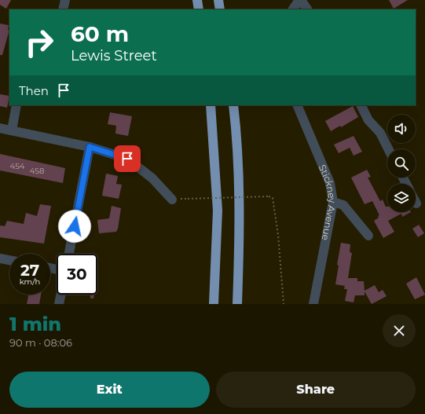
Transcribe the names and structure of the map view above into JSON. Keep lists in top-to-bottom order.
{
  "streets": {
    "street": ["Stickney Avenue"]
  },
  "house_numbers": ["454", "458"],
  "page": {
    "turn": ["60 m", "Lewis Street"],
    "then": "Then",
    "speed": "27 km/h",
    "limit": "30",
    "heading": ["1 min", "90 m · 08:06"],
    "buttons": ["Exit", "Share"]
  }
}
